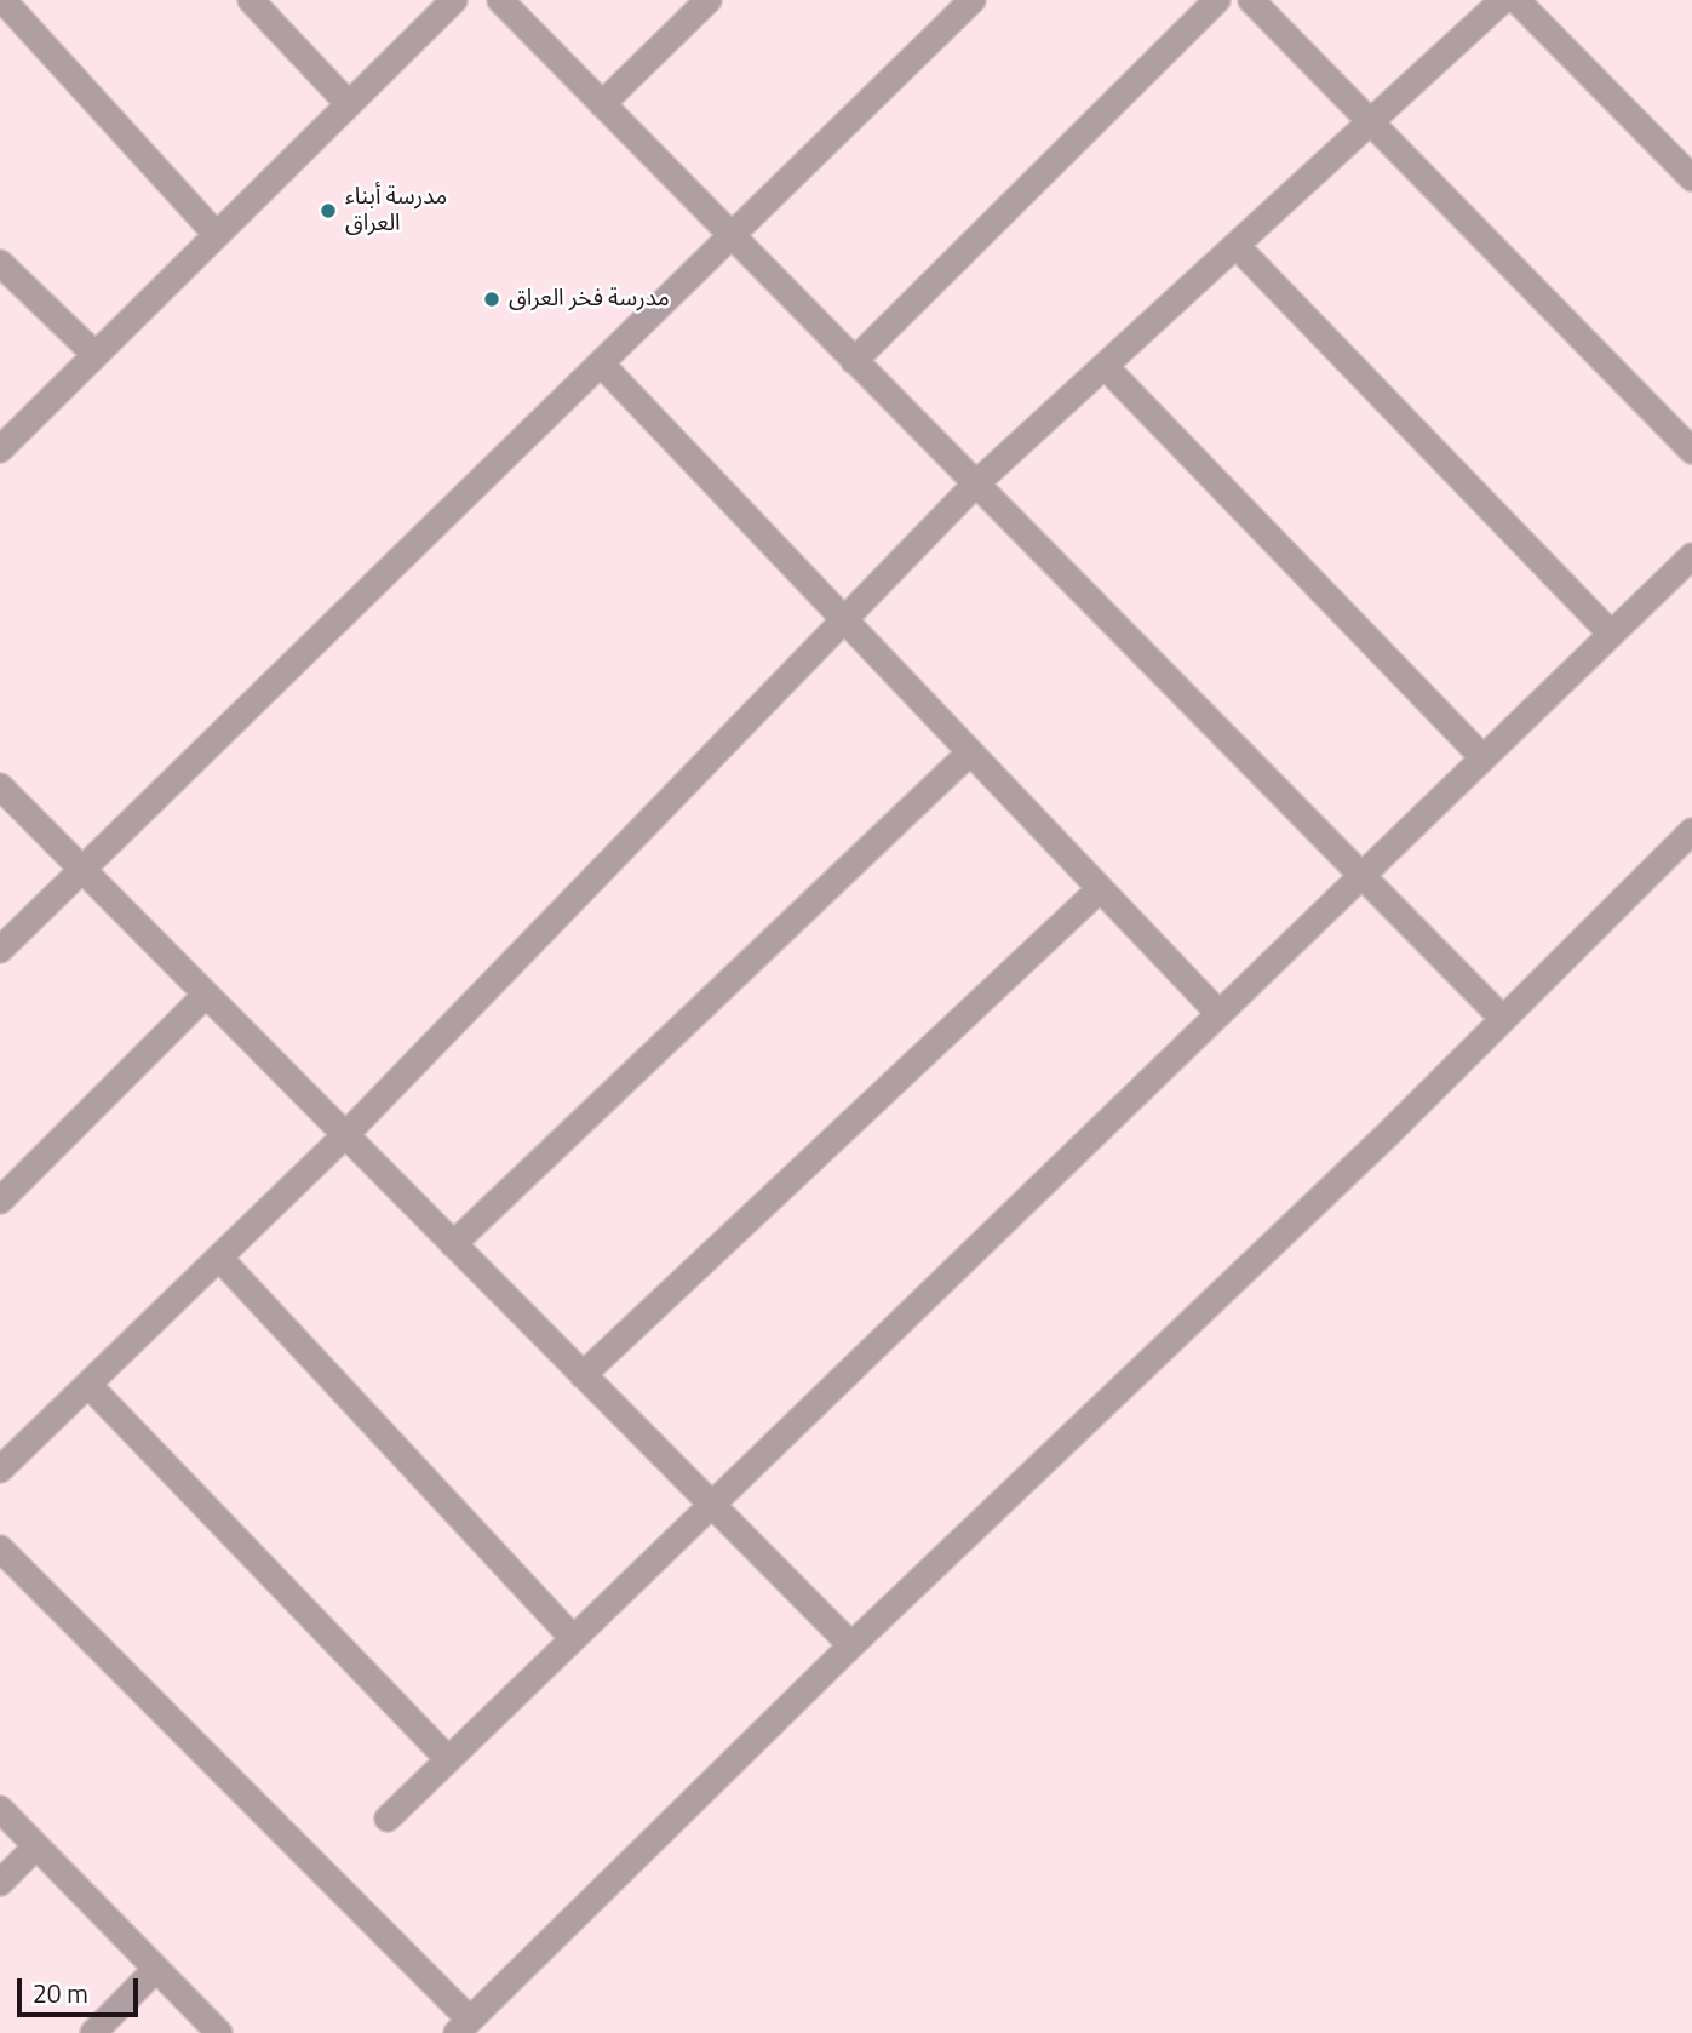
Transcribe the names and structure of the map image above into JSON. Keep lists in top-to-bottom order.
{
  "places": ["مدرسة أبناء العراق", "مدرسة فخر العراق"],
  "scale_bar": "20 m"
}
